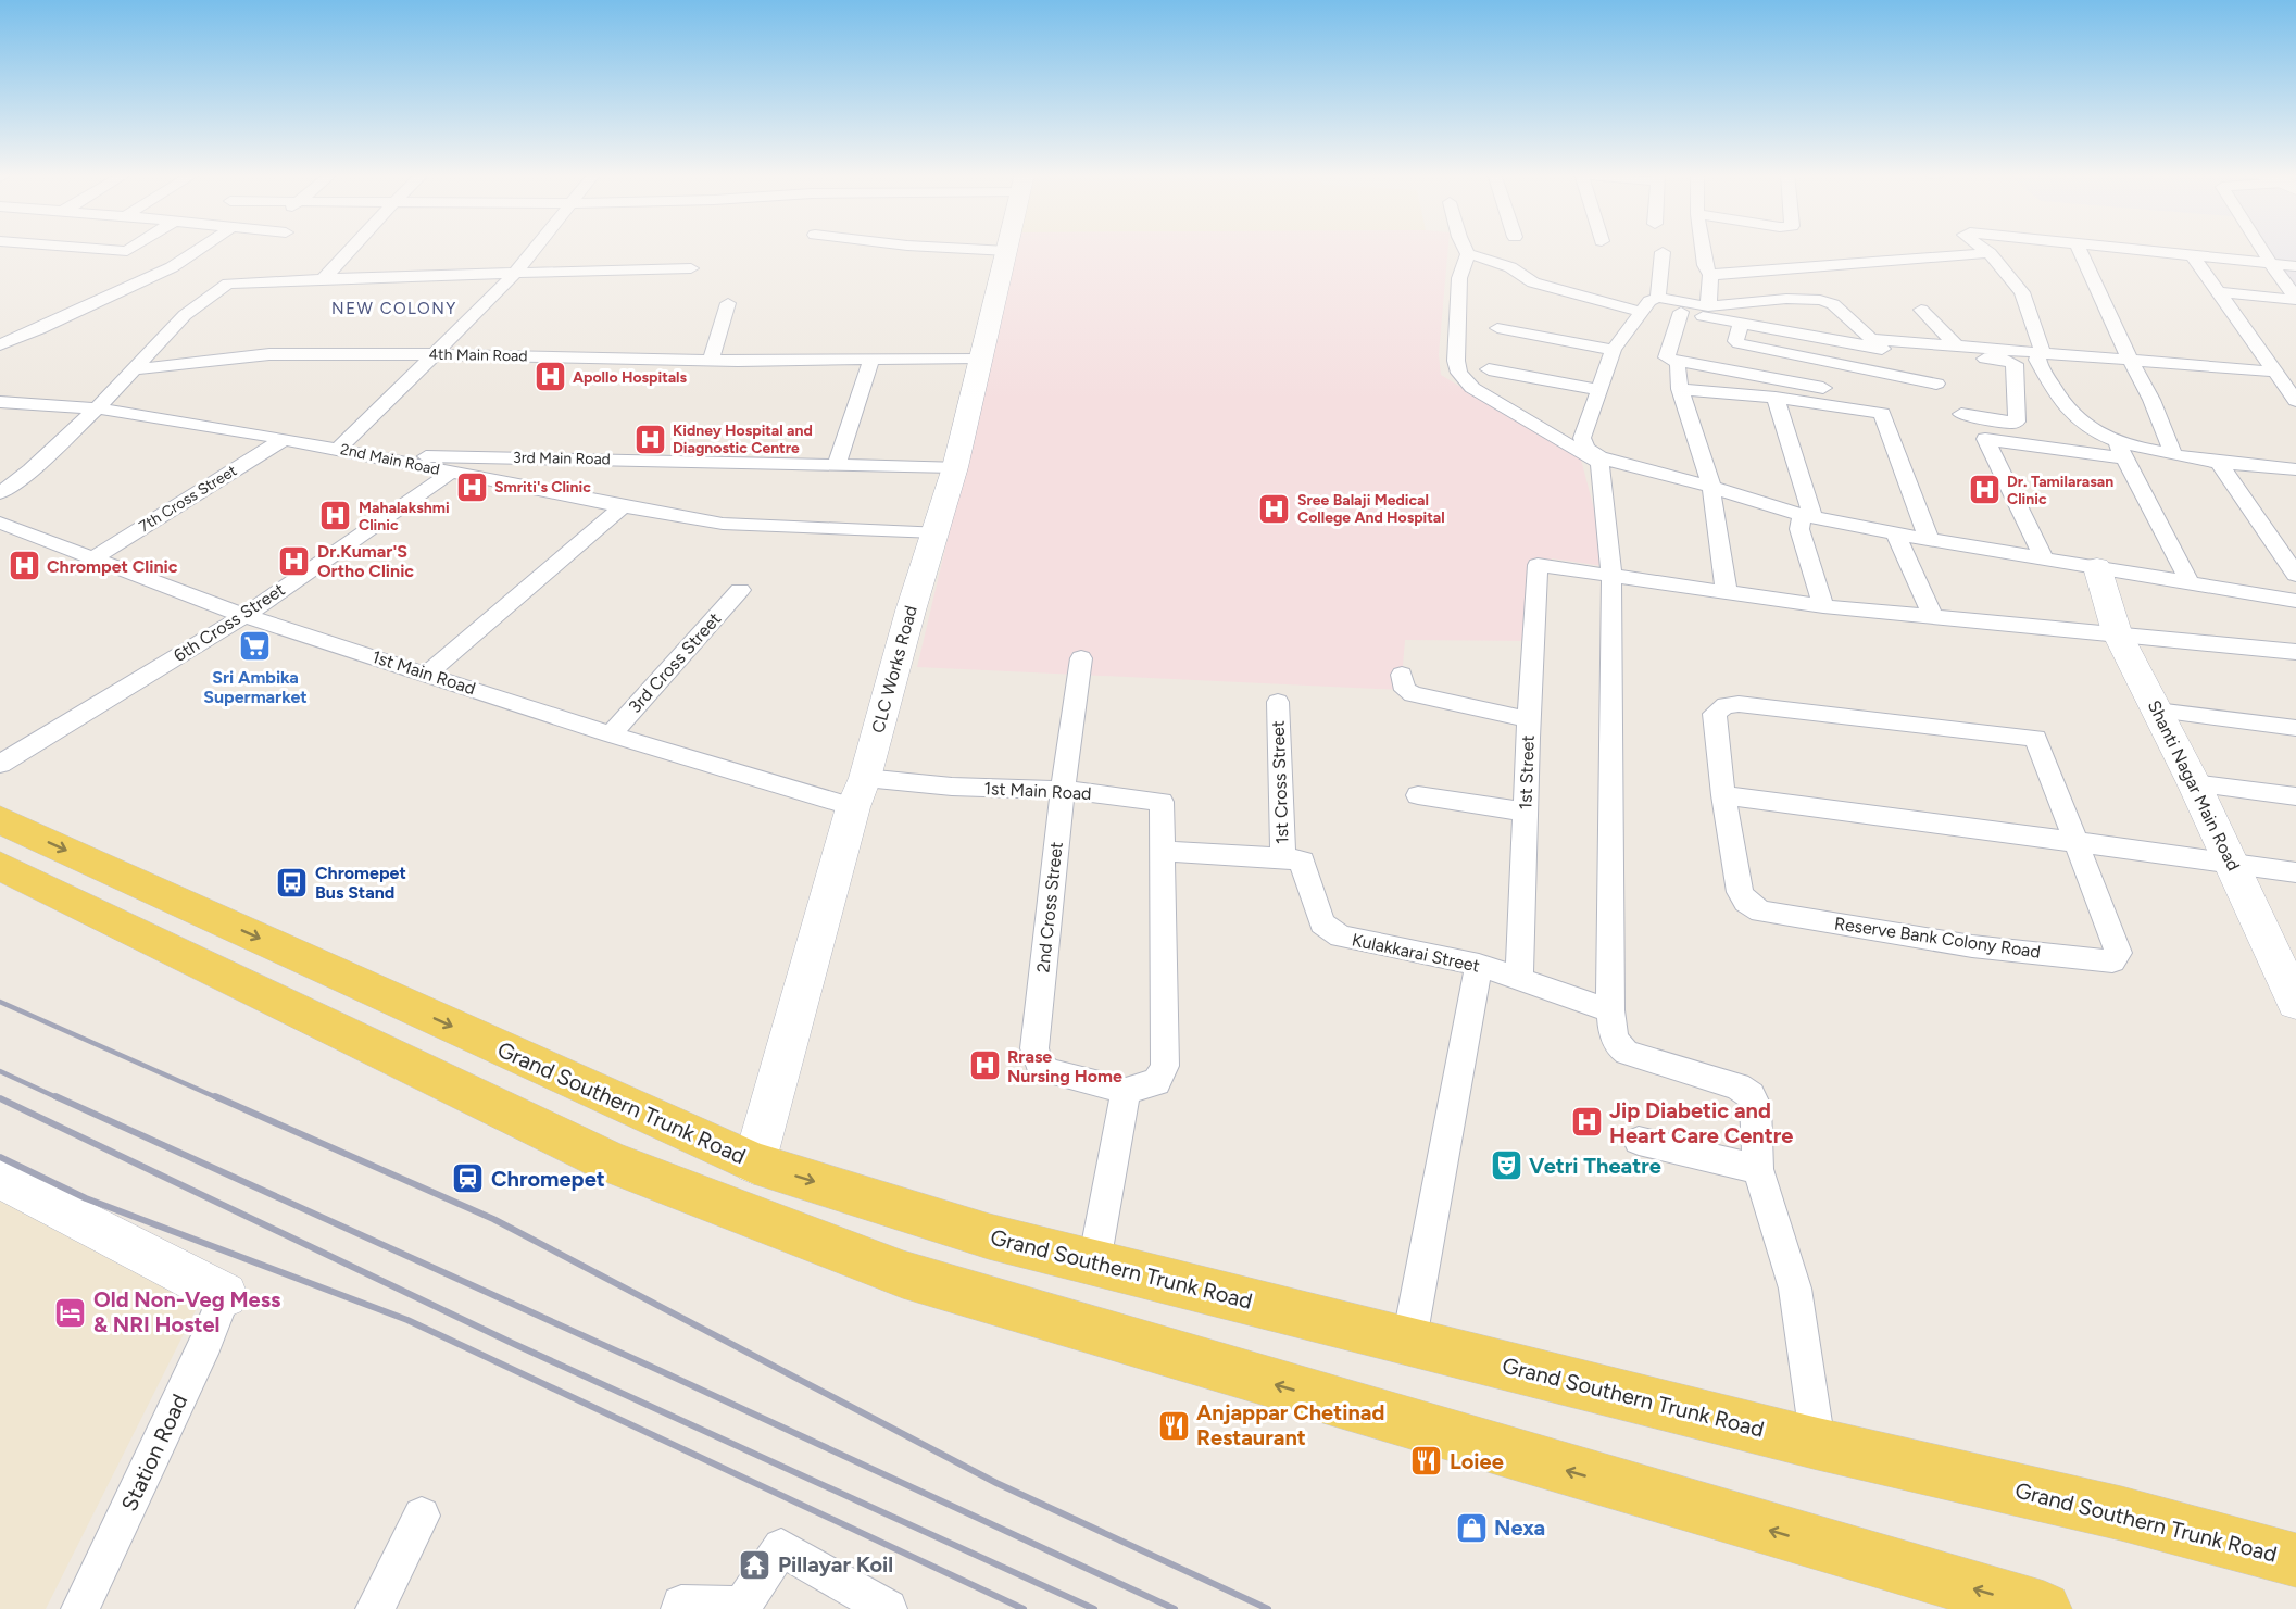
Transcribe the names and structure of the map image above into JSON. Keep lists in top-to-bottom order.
{
  "streets": {
    "main road": ["Grand Southern Trunk Road"],
    "street": [
      "4th Main Road",
      "3rd Main Road",
      "2nd Main Road",
      "7th Cross Street",
      "6th Cross Street",
      "3rd Cross Street",
      "CLC Works Road",
      "1st Main Road",
      "1st Street",
      "1st Cross Street",
      "Shanti Nagar Main Road",
      "2nd Cross Street",
      "Reserve Bank Colony Road",
      "Kulakkarai Street",
      "Station Road"
    ]
  },
  "crossings": [
    ["4th Main Road", "CLC Works Road"],
    ["3rd Main Road", "2nd Main Road"],
    ["3rd Main Road", "CLC Works Road"],
    ["2nd Main Road", "7th Cross Street"],
    ["2nd Main Road", "6th Cross Street"],
    ["2nd Main Road", "CLC Works Road"],
    ["7th Cross Street", "1st Main Road"],
    ["6th Cross Street", "1st Main Road"],
    ["3rd Cross Street", "1st Main Road"],
    ["CLC Works Road", "1st Main Road"],
    ["CLC Works Road", "Grand Southern Trunk Road"],
    ["1st Main Road", "1st Cross Street"],
    ["1st Main Road", "2nd Cross Street"],
    ["1st Street", "Kulakkarai Street"],
    ["1st Cross Street", "Kulakkarai Street"]
  ],
  "districts": ["NEW COLONY"],
  "places": {
    "hospital": [
      "Apollo Hospitals",
      "Kidney Hospital and Diagnostic Centre",
      "Smriti's Clinic",
      "Dr. Tamilarasan Clinic",
      "Sree Balaji Medical College And Hospital",
      "Mahalakshmi Clinic",
      "Dr.Kumar'S Ortho Clinic",
      "Chrompet Clinic",
      "Rrase Nursing Home",
      "Jip Diabetic and Heart Care Centre"
    ],
    "supermarket": ["Sri Ambika Supermarket"],
    "bus stop": ["Chromepet Bus Stand"],
    "theatre": ["Vetri Theatre"],
    "station": ["Chromepet"],
    "hotel": ["Old Non-Veg Mess & NRI Hostel"],
    "restaurant": ["Anjappar Chetinad Restaurant", "Loiee"],
    "shop": ["Nexa"],
    "temple": ["Pillayar Koil"]
  }
}
